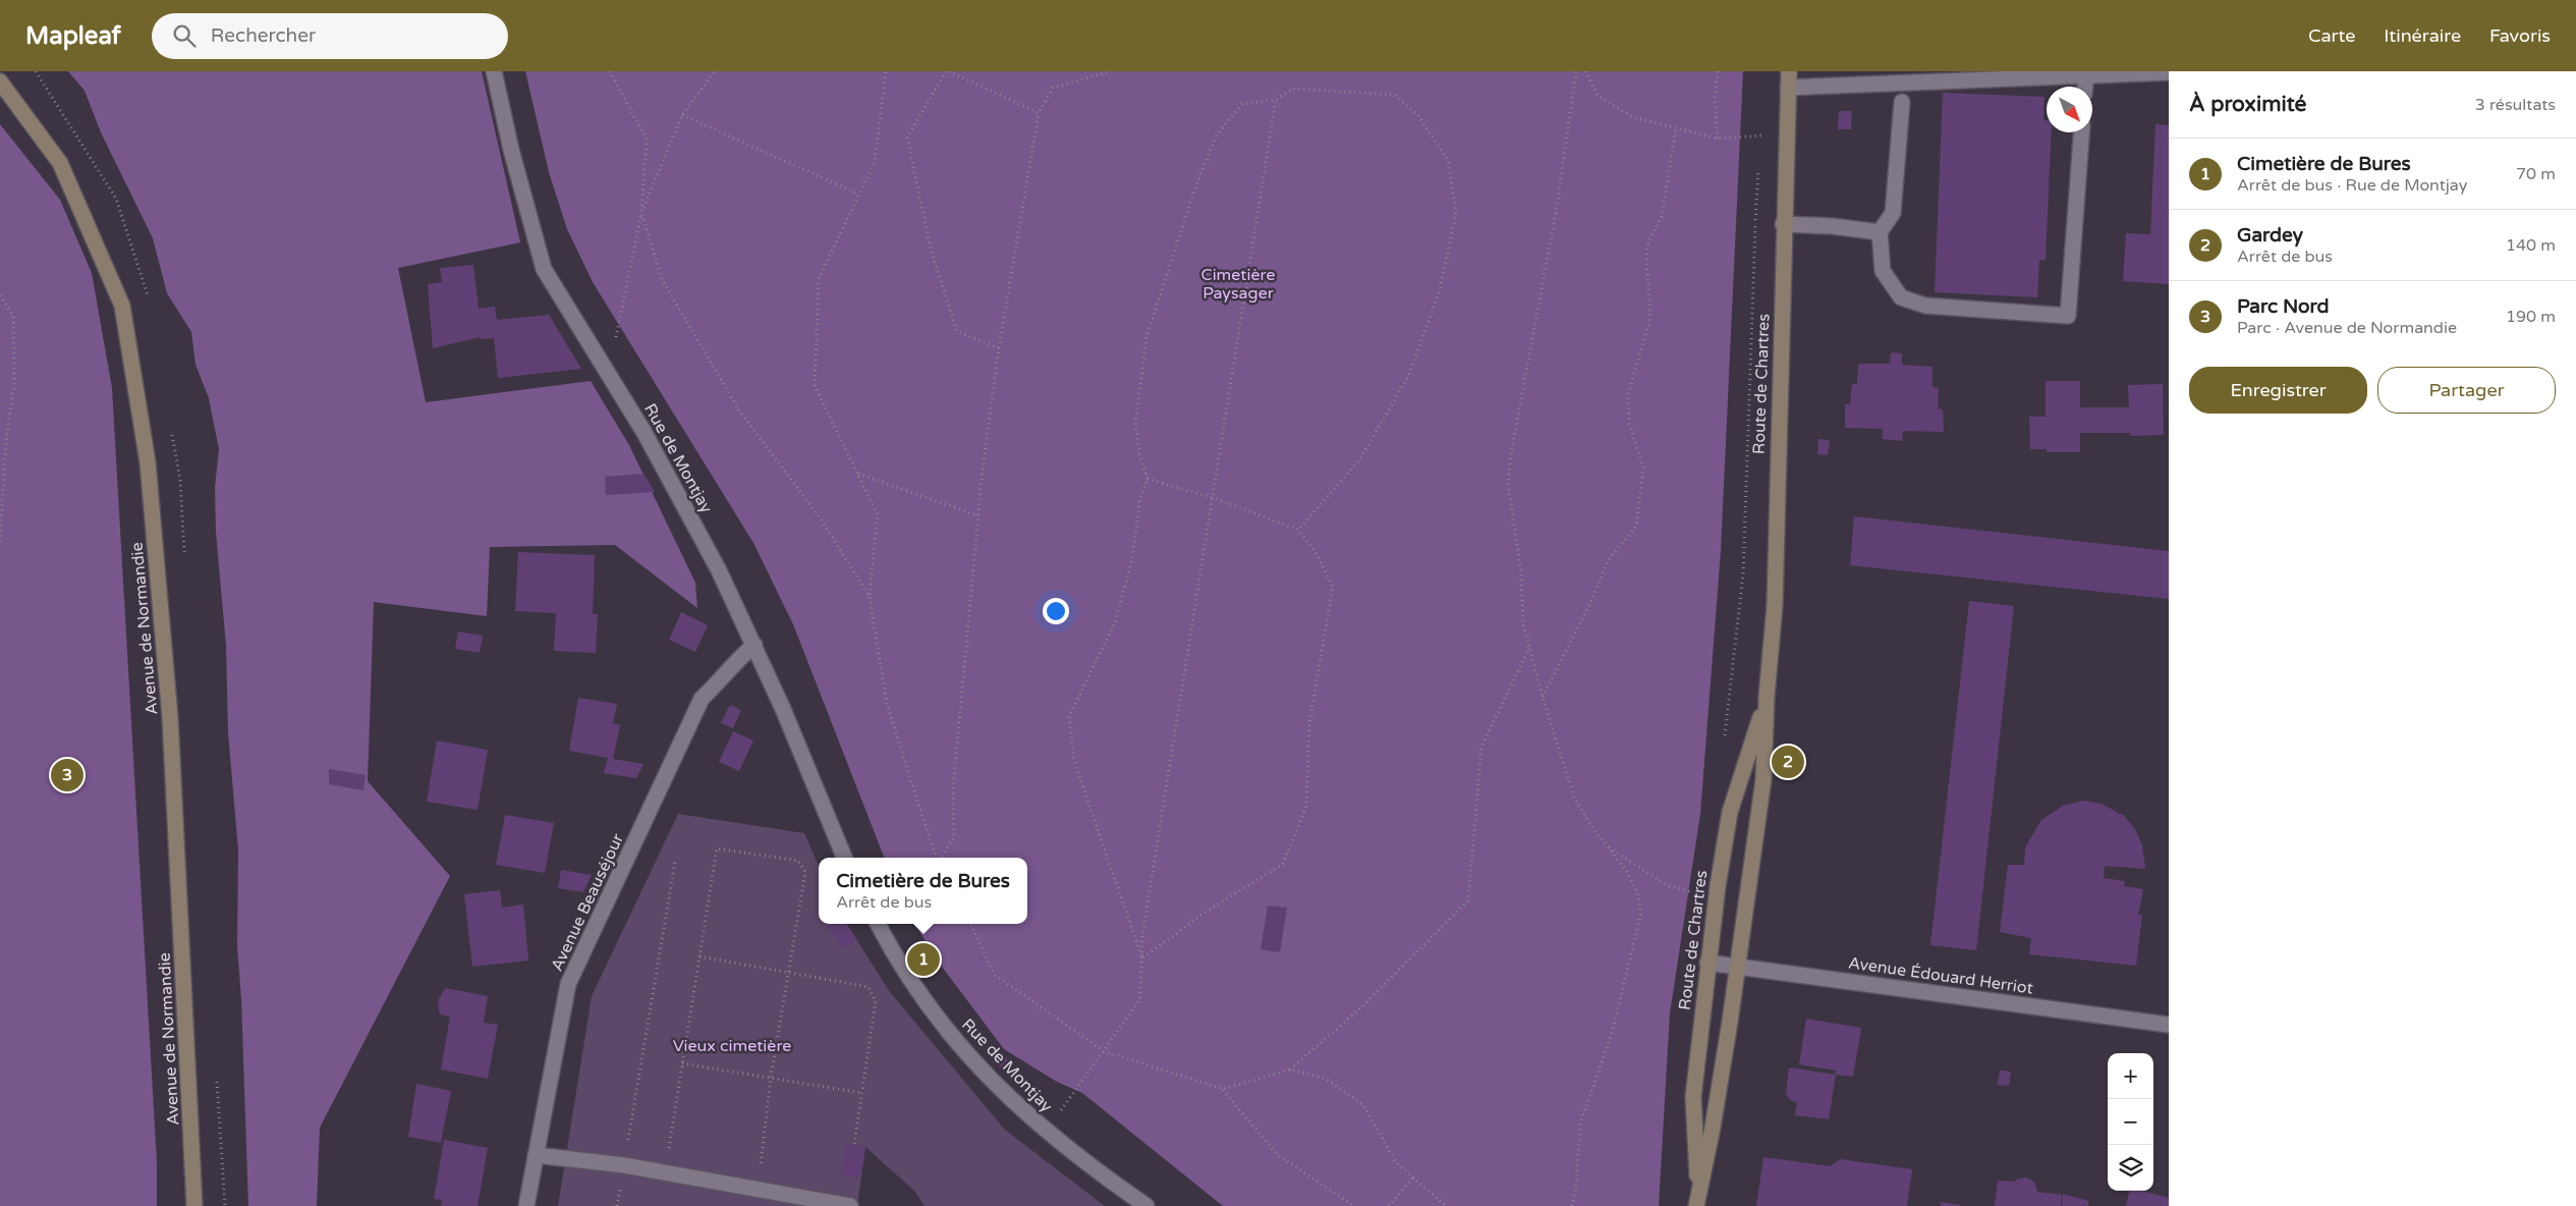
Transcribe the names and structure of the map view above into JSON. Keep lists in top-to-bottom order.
{
  "streets": {
    "main road": ["Route de Chartres", "Avenue de Normandie"],
    "street": ["Rue de Montjay", "Avenue Beauséjour", "Avenue Édouard Herriot"]
  },
  "crossings": [
    ["Route de Chartres", "Avenue Édouard Herriot"],
    ["Rue de Montjay", "Avenue Beauséjour"]
  ],
  "parks": ["Cimetière Paysager", "Vieux cimetière"],
  "north": "bottom right",
  "page": {
    "header": "Mapleaf",
    "search": "Rechercher",
    "nav": ["Carte", "Itinéraire", "Favoris"],
    "heading": ["À proximité", "3 résultats"],
    "list": [
      {
        "mark": "1",
        "name": "Cimetière de Bures",
        "note": "Arrêt de bus · Rue de Montjay",
        "value": "70 m"
      },
      {
        "mark": "2",
        "name": "Gardey",
        "note": "Arrêt de bus",
        "value": "140 m"
      },
      {
        "mark": "3",
        "name": "Parc Nord",
        "note": "Parc · Avenue de Normandie",
        "value": "190 m"
      }
    ],
    "buttons": ["Enregistrer", "Partager"],
    "pins": ["2", "3", "1"],
    "popup": ["Cimetière de Bures", "Arrêt de bus"],
    "map_buttons": ["+", "−"]
  }
}
